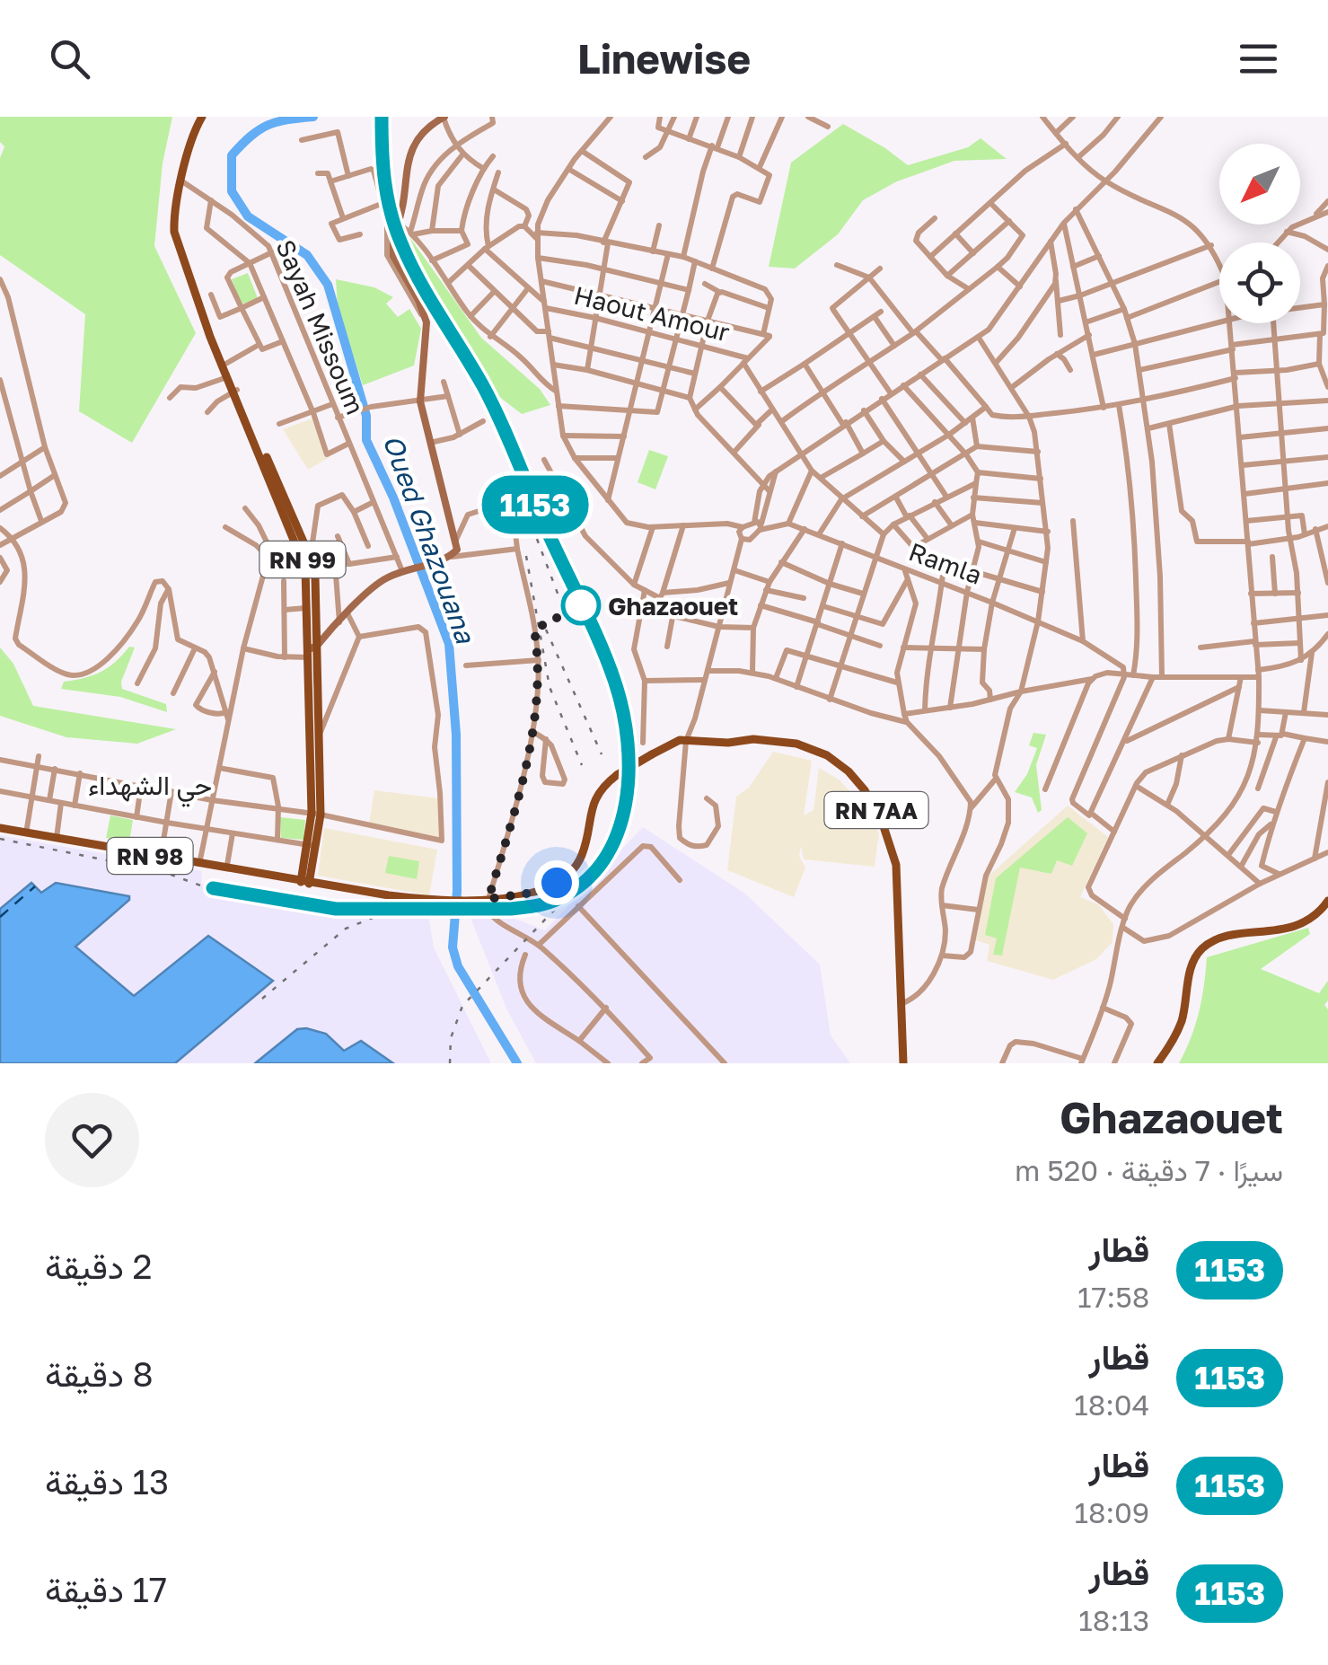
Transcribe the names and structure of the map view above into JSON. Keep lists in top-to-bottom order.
{
  "streets": {
    "main road": ["RN 99", "RN 7AA", "RN 98"],
    "street": ["Haout Amour", "Sayah Missoum", "Ramla"]
  },
  "crossings": [
    ["Sayah Missoum", "RN 99"],
    ["RN 99", "RN 98"],
    ["RN 7AA", "RN 98"]
  ],
  "districts": ["حي الشهداء"],
  "water": ["Oued Ghazouana"],
  "places": ["Ghazaouet"],
  "north": "bottom left",
  "page": {
    "header": "Linewise",
    "on_map": "1153",
    "heading": ["Ghazaouet", "سيرًا · 7 دقيقة · 520 m"],
    "list": [
      {
        "mark": "1153",
        "name": "قطار",
        "note": "17:58",
        "value": "2 دقيقة"
      },
      {
        "mark": "1153",
        "name": "قطار",
        "note": "18:04",
        "value": "8 دقيقة"
      },
      {
        "mark": "1153",
        "name": "قطار",
        "note": "18:09",
        "value": "13 دقيقة"
      },
      {
        "mark": "1153",
        "name": "قطار",
        "note": "18:13",
        "value": "17 دقيقة"
      }
    ]
  }
}
